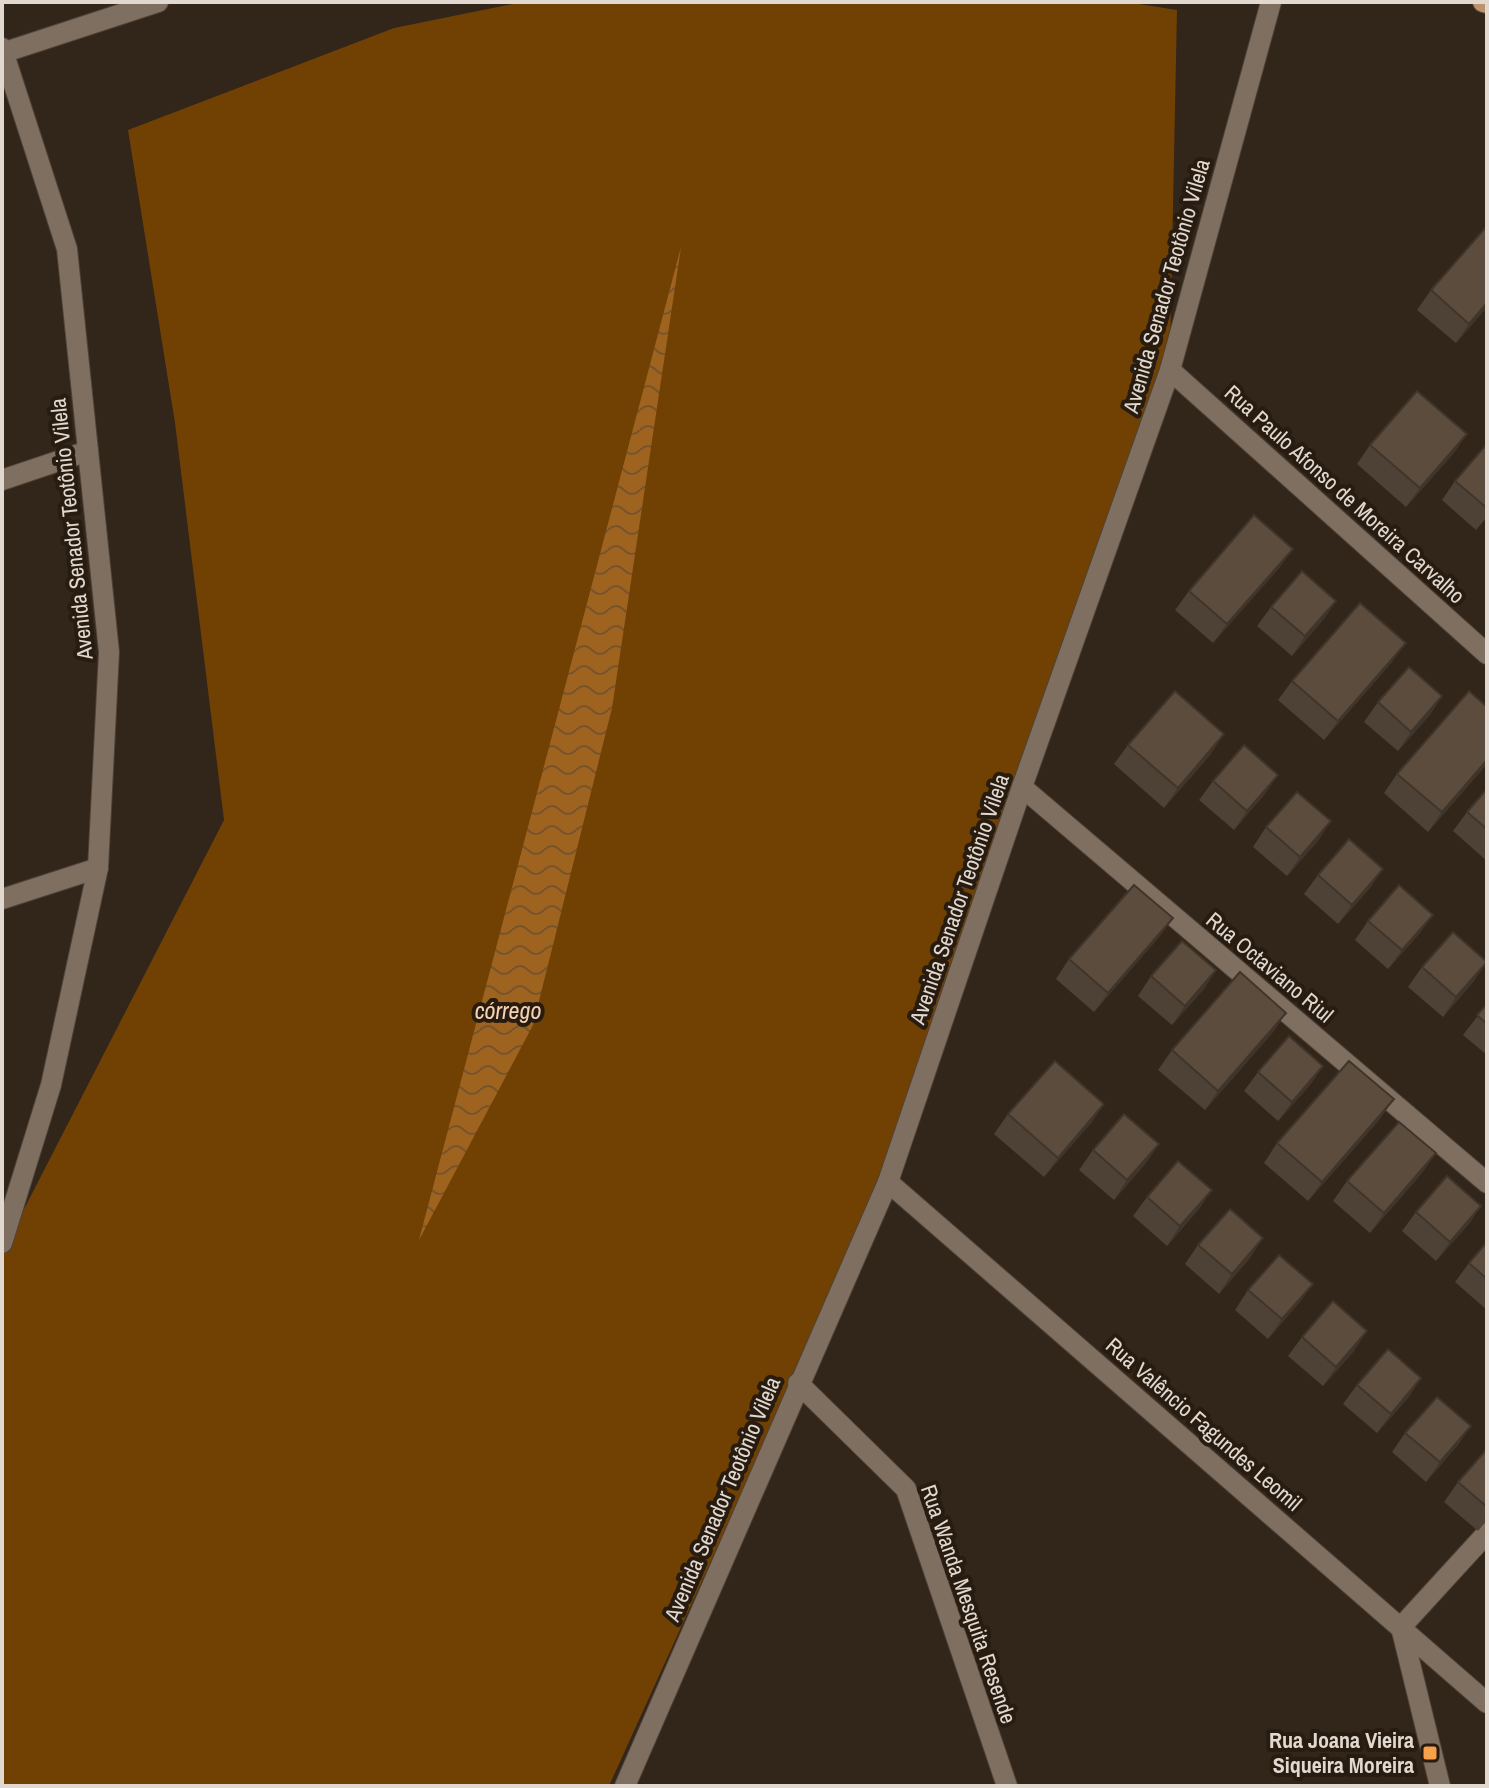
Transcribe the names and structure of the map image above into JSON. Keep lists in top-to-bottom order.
{
  "streets": {
    "street": [
      "Avenida Senador Teotônio Vilela",
      "Rua Paulo Afonso de Moreira Carvalho",
      "Rua Octaviano Riul",
      "Rua Valêncio Fagundes Leomil",
      "Rua Wanda Mesquita Resende"
    ]
  },
  "crossings": [
    ["Avenida Senador Teotônio Vilela", "Rua Paulo Afonso de Moreira Carvalho"],
    ["Avenida Senador Teotônio Vilela", "Rua Octaviano Riul"],
    ["Avenida Senador Teotônio Vilela", "Rua Valêncio Fagundes Leomil"],
    ["Avenida Senador Teotônio Vilela", "Rua Wanda Mesquita Resende"]
  ],
  "water": ["córrego"],
  "places": {
    "transit": ["Rua Joana Vieira Siqueira Moreira"]
  }
}
